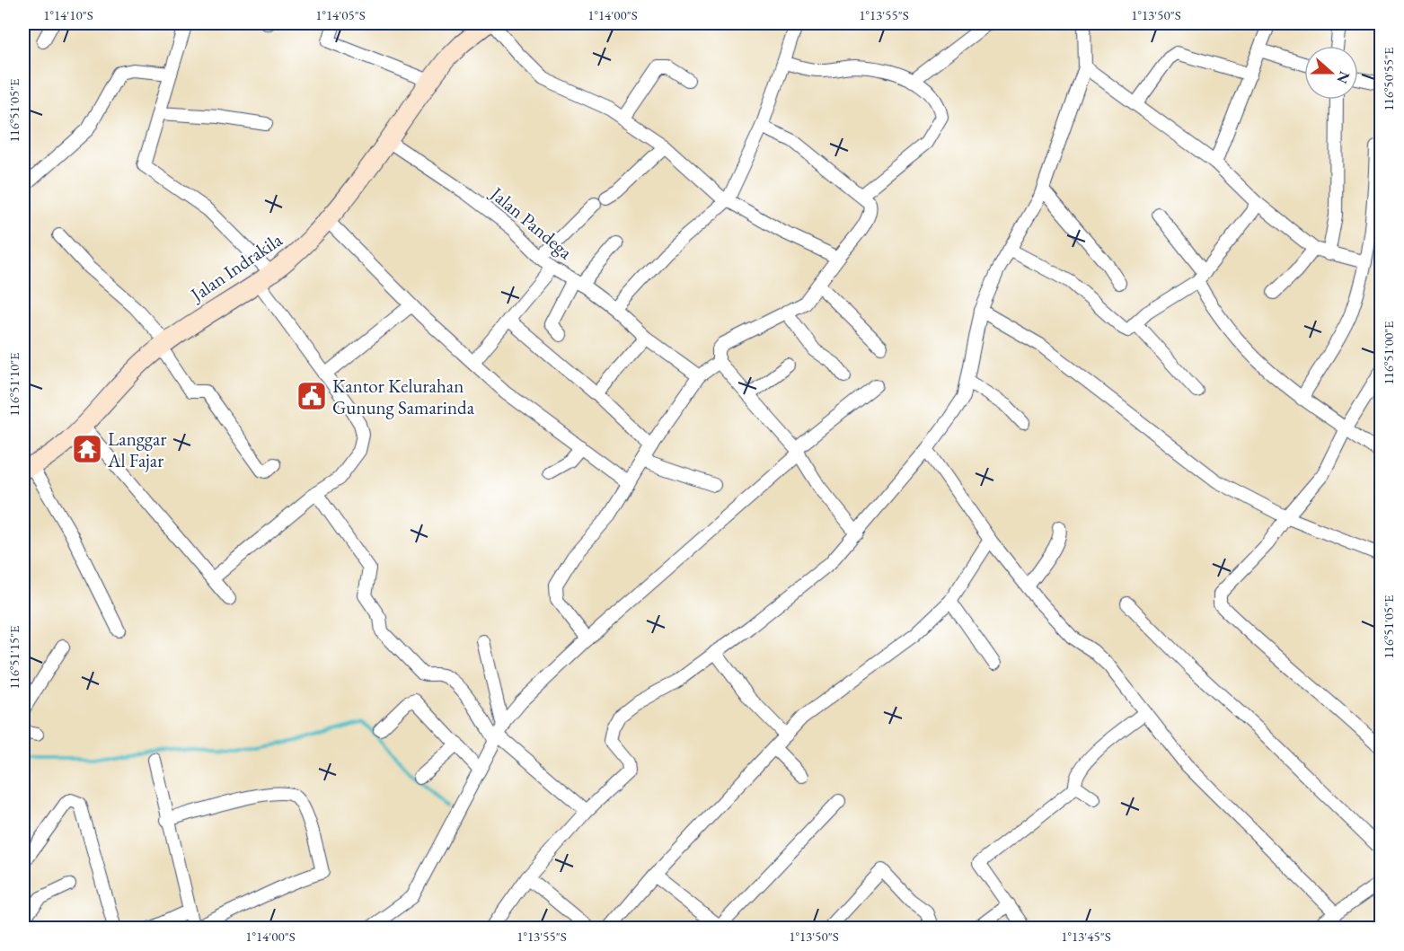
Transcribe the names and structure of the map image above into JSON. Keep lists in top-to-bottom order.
{
  "streets": {
    "street": ["Jalan Pandega", "Jalan Indrakila"]
  },
  "crossings": [
    ["Jalan Pandega", "Jalan Indrakila"]
  ],
  "places": {
    "public building": ["Kantor Kelurahan Gunung Samarinda"],
    "temple": ["Langgar Al Fajar"]
  },
  "north": "right",
  "coordinates": [
    "1°14'10\"S",
    "1°14'05\"S",
    "1°14'00\"S",
    "1°13'55\"S",
    "1°13'50\"S",
    "116°50'55\"E",
    "116°51'05\"E",
    "116°51'00\"E",
    "116°51'10\"E",
    "116°51'15\"E",
    "1°13'45\"S"
  ]
}
